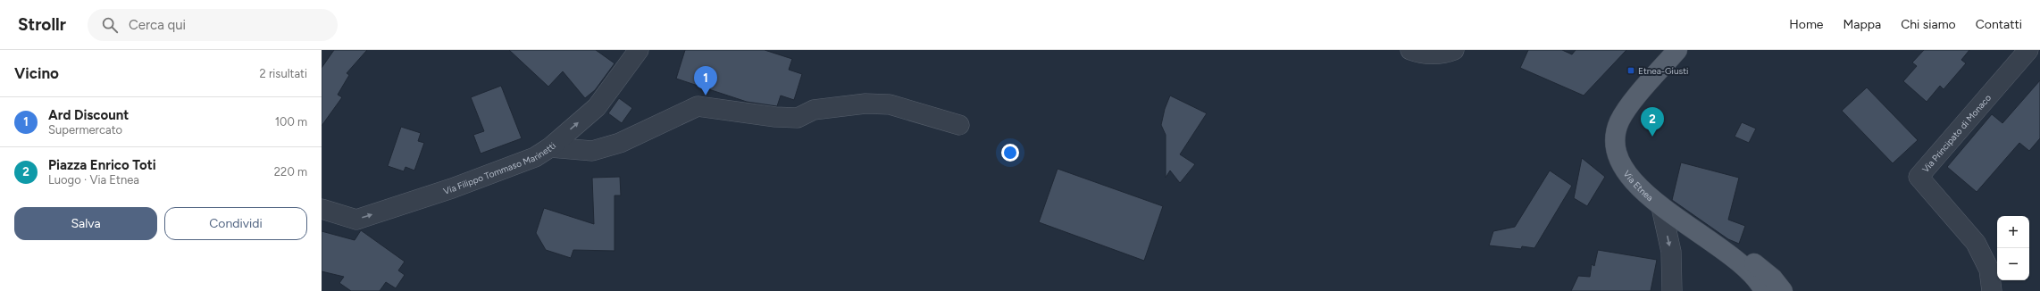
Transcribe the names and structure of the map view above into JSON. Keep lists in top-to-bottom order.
{
  "streets": {
    "main road": ["Via Etnea"],
    "street": ["Via Principato di Monaco", "Via Filippo Tommaso Marinetti"]
  },
  "one_way": ["Via Filippo Tommaso Marinetti"],
  "places": {
    "transit": ["Etnea-Giusti"]
  },
  "page": {
    "header": "Strollr",
    "search": "Cerca qui",
    "nav": [
      "Home",
      "Mappa",
      "Chi siamo",
      "Contatti"
    ],
    "heading": ["Vicino", "2 risultati"],
    "pins": ["1", "2"],
    "list": [
      {
        "mark": "1",
        "name": "Ard Discount",
        "note": "Supermercato",
        "value": "100 m"
      },
      {
        "mark": "2",
        "name": "Piazza Enrico Toti",
        "note": "Luogo · Via Etnea",
        "value": "220 m"
      }
    ],
    "buttons": ["Salva", "Condividi"],
    "map_buttons": ["+", "−"]
  }
}
